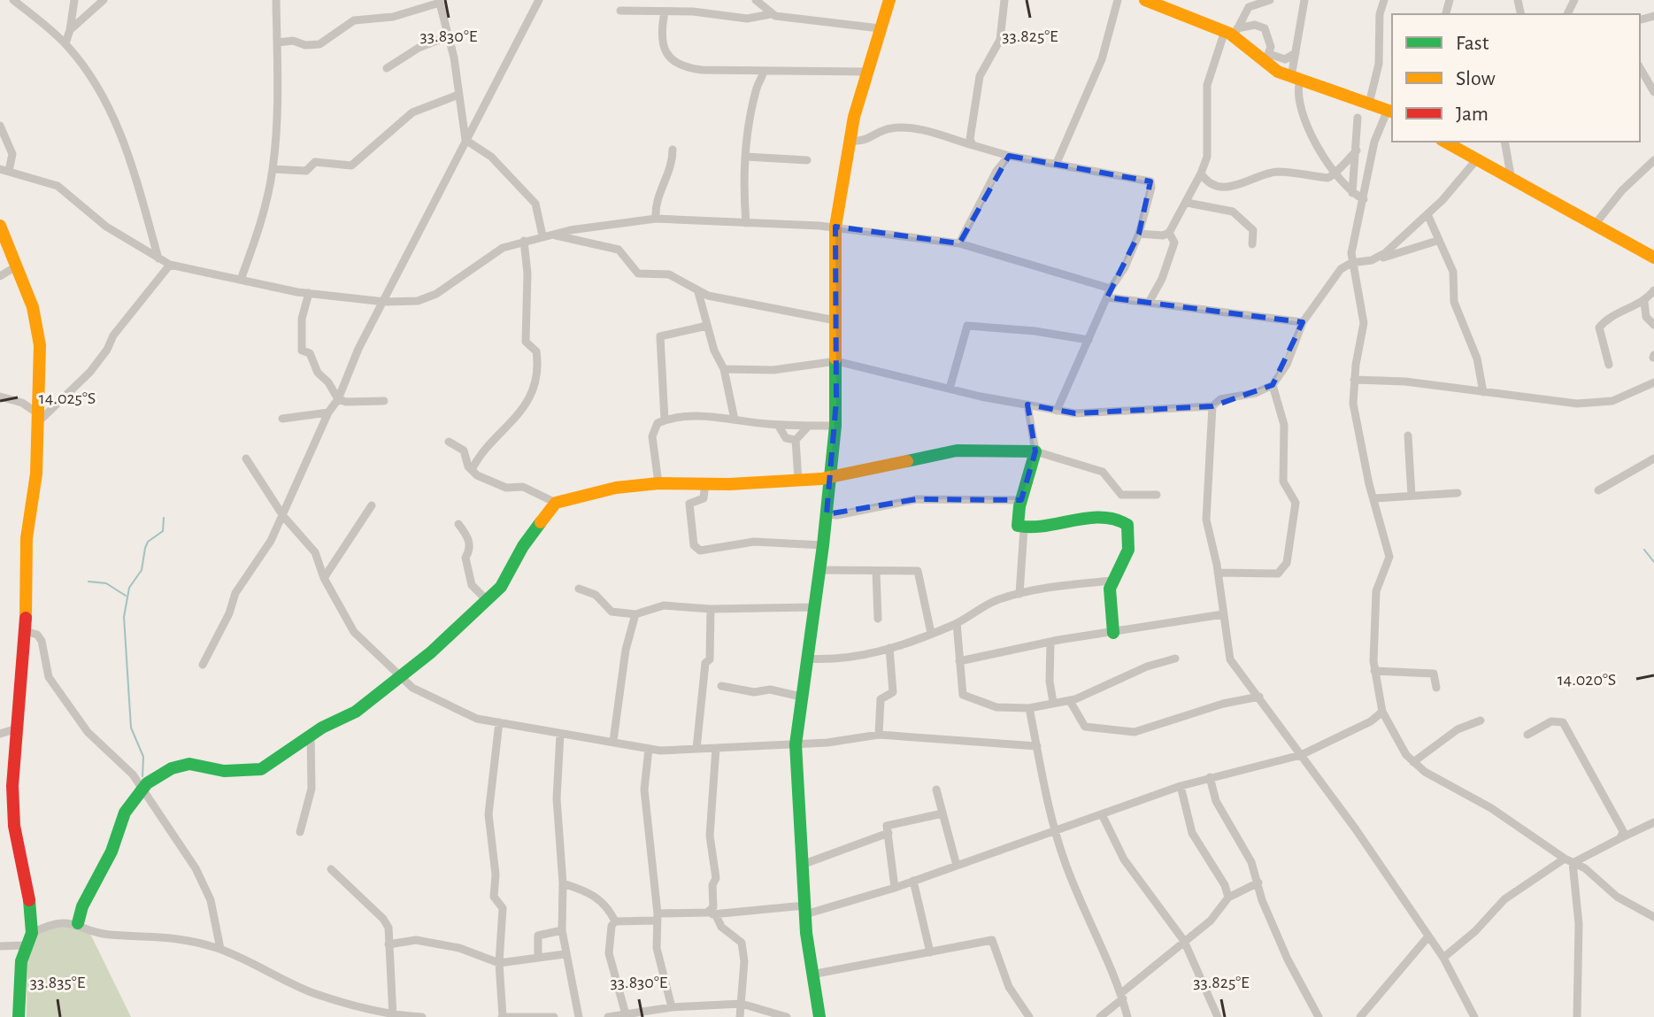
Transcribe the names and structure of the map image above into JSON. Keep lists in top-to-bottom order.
{
  "legend": ["Fast", "Slow", "Jam"],
  "coordinates": [
    "33.830°E",
    "33.825°E",
    "14.025°S",
    "14.020°S",
    "33.835°E"
  ]
}
